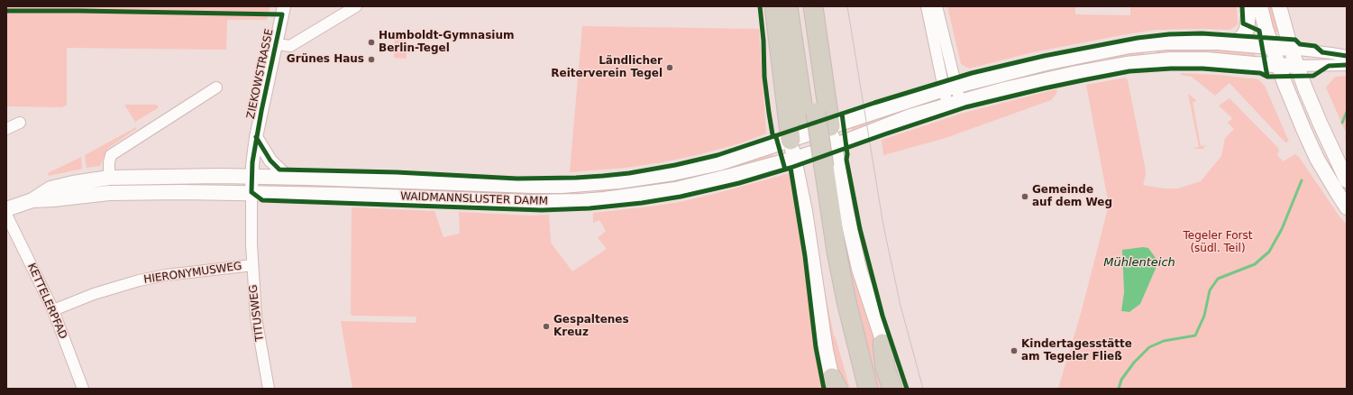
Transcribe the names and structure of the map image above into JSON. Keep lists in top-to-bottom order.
{
  "streets": {
    "main road": ["WAIDMANNSLUSTER DAMM"],
    "street": [
      "ZIEKOWSTRASSE",
      "HIERONYMUSWEG",
      "KETTELERPFAD",
      "TITUSWEG"
    ]
  },
  "crossings": [
    ["ZIEKOWSTRASSE", "WAIDMANNSLUSTER DAMM"],
    ["ZIEKOWSTRASSE", "TITUSWEG"],
    ["WAIDMANNSLUSTER DAMM", "TITUSWEG"],
    ["HIERONYMUSWEG", "KETTELERPFAD"],
    ["HIERONYMUSWEG", "TITUSWEG"]
  ],
  "water": ["Mühlenteich"],
  "parks": ["Tegeler Forst (südl. Teil)"],
  "places": [
    "Humboldt-Gymnasium Berlin-Tegel",
    "Grünes Haus",
    "Ländlicher Reiterverein Tegel",
    "Gemeinde auf dem Weg",
    "Gespaltenes Kreuz",
    "Kindertagesstätte am Tegeler Fließ"
  ]
}
